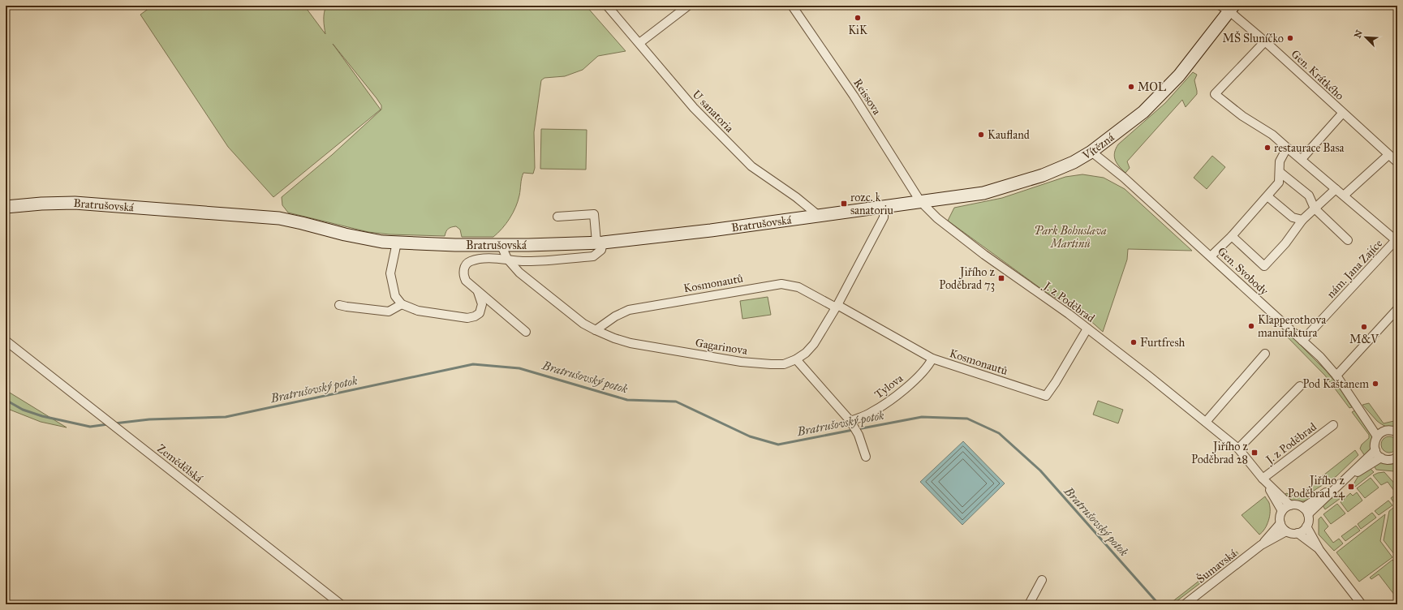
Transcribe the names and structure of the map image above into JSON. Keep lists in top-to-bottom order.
{
  "streets": {
    "main road": ["Vítězná", "Bratrušovská"],
    "street": [
      "Gen. Krátkého",
      "Reissova",
      "U sanatoria",
      "nám. Jana Zajíce",
      "Gen. Svobody",
      "Kosmonautů",
      "J. z Poděbrad",
      "Gagarinova",
      "Tylova",
      "Zemědělská",
      "Šumavská"
    ]
  },
  "crossings": [
    ["Gen. Krátkého", "Vítězná"],
    ["Gen. Krátkého", "nám. Jana Zajíce"],
    ["Reissova", "Vítězná"],
    ["Reissova", "Bratrušovská"],
    ["Reissova", "J. z Poděbrad"],
    ["U sanatoria", "Bratrušovská"],
    ["Vítězná", "Bratrušovská"],
    ["Vítězná", "Gen. Svobody"],
    ["Vítězná", "J. z Poděbrad"],
    ["Bratrušovská", "J. z Poděbrad"],
    ["Bratrušovská", "Gagarinova"],
    ["nám. Jana Zajíce", "Gen. Svobody"],
    ["Kosmonautů", "J. z Poděbrad"],
    ["Kosmonautů", "Gagarinova"],
    ["Kosmonautů", "Tylova"],
    ["J. z Poděbrad", "Šumavská"]
  ],
  "water": ["Bratrušovský potok"],
  "parks": ["Park Bohuslava Martinů"],
  "places": {
    "other": [
      "KiK",
      "MŠ Sluníčko",
      "MOL",
      "Kaufland",
      "restaurace Basa",
      "Klapperothova manufaktura",
      "M&V",
      "Furtfresh",
      "Pod Kaštanem"
    ],
    "transit": [
      "rozc. k sanatoriu",
      "Jiřího z Poděbrad 73",
      "Jiřího z Poděbrad 28",
      "Jiřího z Poděbrad 24"
    ]
  },
  "north": "top left"
}
